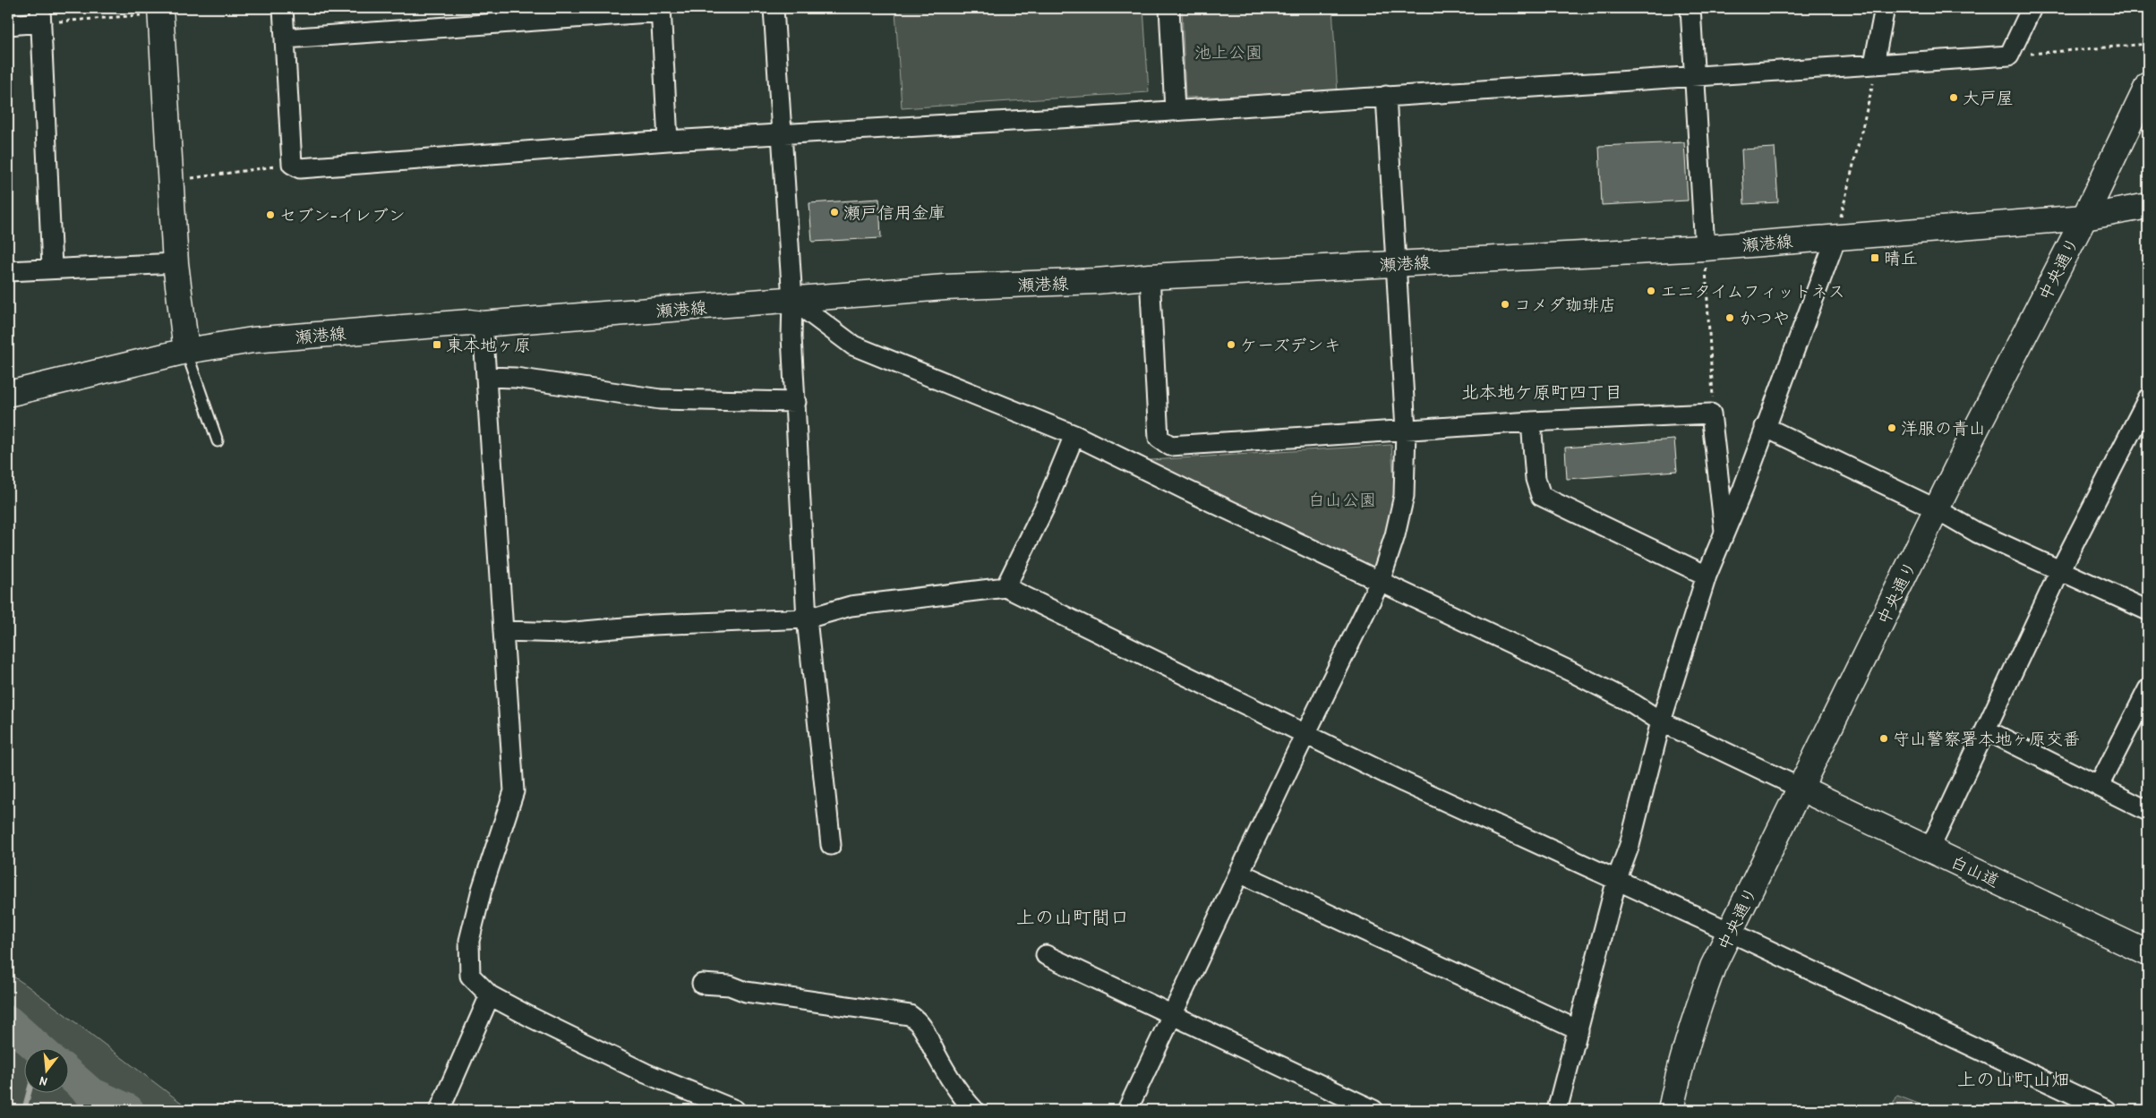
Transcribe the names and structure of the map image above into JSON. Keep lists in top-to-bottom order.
{
  "streets": {
    "main road": ["瀬港線", "中央通り", "白山道"]
  },
  "crossings": [
    ["瀬港線", "中央通り"],
    ["中央通り", "白山道"]
  ],
  "districts": ["北本地ケ原町四丁目", "上の山町間口", "上の山町山畑"],
  "parks": ["池上公園", "白山公園"],
  "places": {
    "other": [
      "大戸屋",
      "瀬戸信用金庫",
      "セブン-イレブン",
      "エニタイムフィットネス",
      "コメダ珈琲店",
      "かつや",
      "ケーズデンキ",
      "洋服の青山",
      "守山警察署本地ヶ原交番"
    ],
    "transit": ["晴丘", "東本地ヶ原"]
  },
  "north": "bottom"
}
